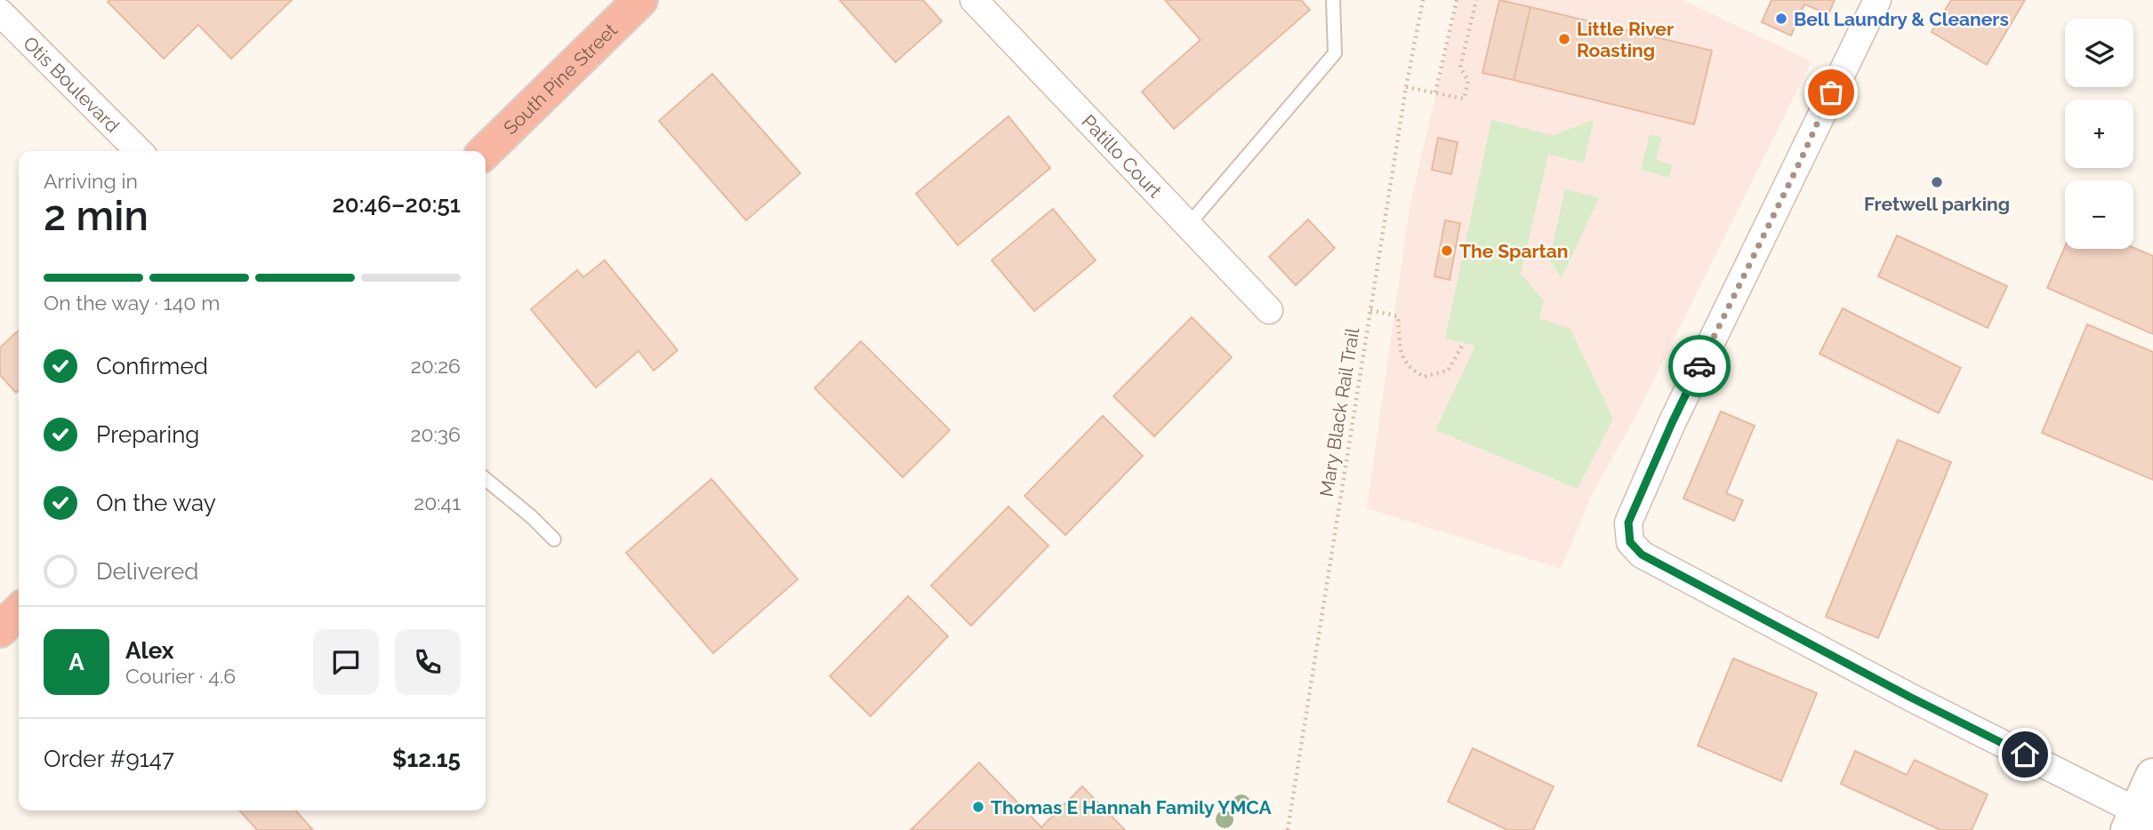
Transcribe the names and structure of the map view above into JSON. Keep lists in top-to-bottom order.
{
  "streets": {
    "highway": ["South Pine Street"],
    "street": ["Otis Boulevard", "Patillo Court"],
    "path": ["Mary Black Rail Trail"]
  },
  "places": [
    "Bell Laundry & Cleaners",
    "Little River Roasting",
    "Fretwell parking",
    "The Spartan",
    "Thomas E Hannah Family YMCA"
  ],
  "page": {
    "map_buttons": ["+", "−"],
    "heading": ["2 min", "Arriving in", "20:46–20:51"],
    "panel": [
      "Alex",
      "Courier · 4.6",
      "Order #9147",
      "$12.15"
    ],
    "bar": "On the way · 140 m",
    "list": [
      ["Confirmed", "20:26"],
      ["Preparing", "20:36"],
      ["On the way", "20:41"],
      "Delivered"
    ],
    "round": "A"
  }
}
